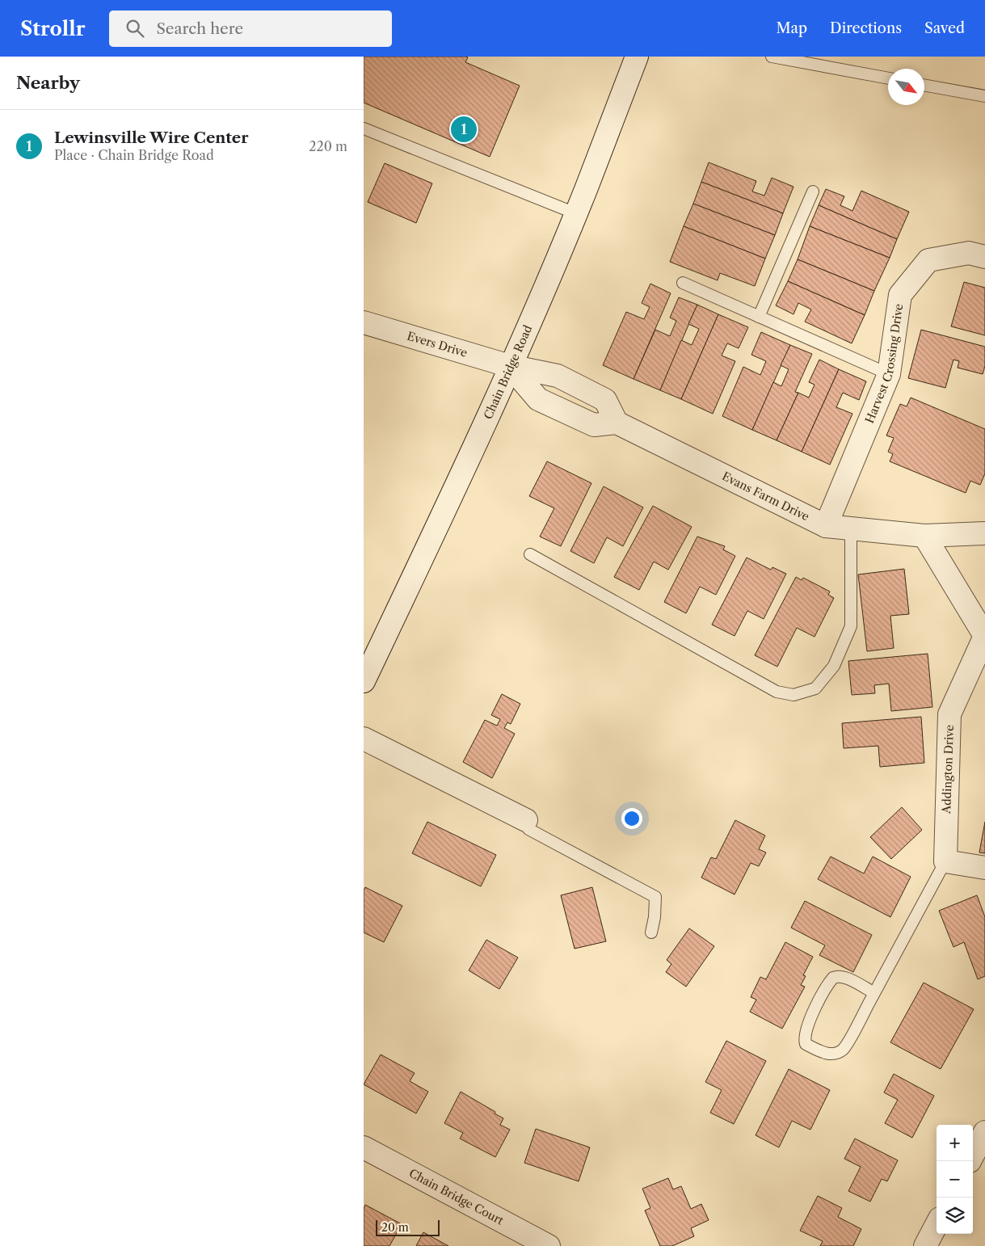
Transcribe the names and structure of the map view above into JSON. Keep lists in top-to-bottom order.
{
  "streets": {
    "street": [
      "Evers Drive",
      "Harvest Crossing Drive",
      "Chain Bridge Road",
      "Evans Farm Drive",
      "Addington Drive",
      "Chain Bridge Court"
    ]
  },
  "crossings": [
    ["Evers Drive", "Chain Bridge Road"],
    ["Harvest Crossing Drive", "Evans Farm Drive"]
  ],
  "scale_bar": "20 m",
  "north": "bottom right",
  "page": {
    "header": "Strollr",
    "search": "Search here",
    "nav": ["Map", "Directions", "Saved"],
    "heading": "Nearby",
    "list": [
      {
        "mark": "1",
        "name": "Lewinsville Wire Center",
        "note": "Place · Chain Bridge Road",
        "value": "220 m"
      }
    ],
    "pins": "1",
    "map_buttons": ["+", "−"],
    "scale": "20 m"
  }
}
